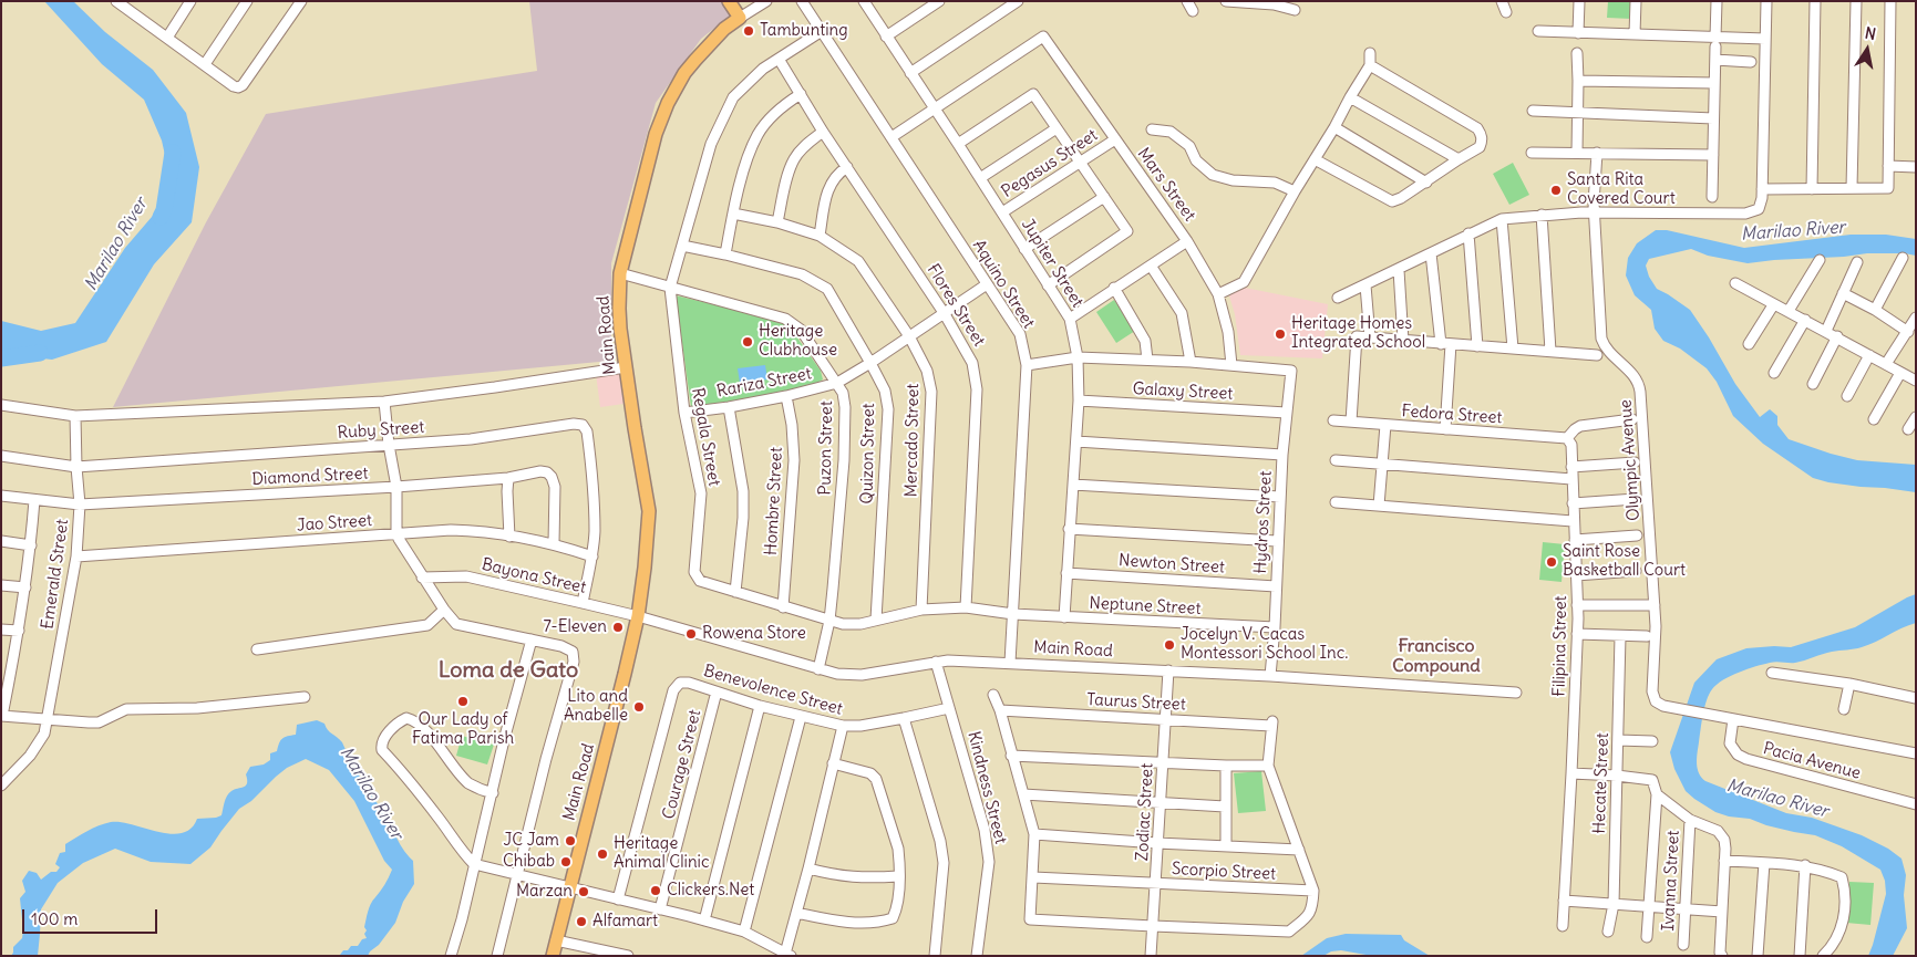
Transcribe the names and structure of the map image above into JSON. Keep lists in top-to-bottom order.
{
  "streets": {
    "main road": ["Main Road"],
    "street": [
      "Pegasus Street",
      "Mars Street",
      "Jupiter Street",
      "Aquino Street",
      "Flores Street",
      "Rariza Street",
      "Galaxy Street",
      "Fedora Street",
      "Ruby Street",
      "Regala Street",
      "Mercado Street",
      "Puzon Street",
      "Quizon Street",
      "Olympic Avenue",
      "Diamond Street",
      "Hombre Street",
      "Hydros Street",
      "Jao Street",
      "Newton Street",
      "Emerald Street",
      "Bayona Street",
      "Neptune Street",
      "Filipina Street",
      "Benevolence Street",
      "Taurus Street",
      "Pacia Avenue",
      "Courage Street",
      "Hecate Street",
      "Kindness Street",
      "Zodiac Street",
      "Scorpio Street",
      "Ivanna Street"
    ]
  },
  "crossings": [
    ["Pegasus Street", "Mars Street"],
    ["Pegasus Street", "Jupiter Street"],
    ["Mars Street", "Jupiter Street"],
    ["Mars Street", "Hydros Street"],
    ["Jupiter Street", "Galaxy Street"],
    ["Jupiter Street", "Newton Street"],
    ["Jupiter Street", "Neptune Street"],
    ["Aquino Street", "Main Road"],
    ["Aquino Street", "Rariza Street"],
    ["Aquino Street", "Regala Street"],
    ["Aquino Street", "Neptune Street"],
    ["Flores Street", "Rariza Street"],
    ["Flores Street", "Regala Street"],
    ["Main Road", "Puzon Street"],
    ["Main Road", "Hydros Street"],
    ["Main Road", "Bayona Street"],
    ["Main Road", "Kindness Street"],
    ["Main Road", "Zodiac Street"],
    ["Rariza Street", "Regala Street"],
    ["Rariza Street", "Mercado Street"],
    ["Rariza Street", "Puzon Street"],
    ["Rariza Street", "Quizon Street"],
    ["Rariza Street", "Hombre Street"],
    ["Galaxy Street", "Hydros Street"],
    ["Fedora Street", "Filipina Street"],
    ["Ruby Street", "Jao Street"],
    ["Ruby Street", "Emerald Street"],
    ["Ruby Street", "Bayona Street"],
    ["Regala Street", "Mercado Street"],
    ["Regala Street", "Puzon Street"],
    ["Regala Street", "Quizon Street"],
    ["Regala Street", "Hombre Street"],
    ["Regala Street", "Neptune Street"],
    ["Olympic Avenue", "Pacia Avenue"],
    ["Diamond Street", "Jao Street"],
    ["Diamond Street", "Emerald Street"],
    ["Hydros Street", "Newton Street"],
    ["Hydros Street", "Neptune Street"],
    ["Jao Street", "Emerald Street"],
    ["Benevolence Street", "Courage Street"],
    ["Benevolence Street", "Kindness Street"],
    ["Taurus Street", "Zodiac Street"],
    ["Zodiac Street", "Scorpio Street"]
  ],
  "districts": ["Francisco Compound", "Loma de Gato"],
  "water": ["Marilao River"],
  "places": [
    "Tambunting",
    "Santa Rita Covered Court",
    "Heritage Homes Integrated School",
    "Heritage Clubhouse",
    "Saint Rose Basketball Court",
    "7-Eleven",
    "Rowena Store",
    "Jocelyn V. Cacas Montessori School Inc.",
    "Our Lady of Fatima Parish",
    "Lito and Anabelle",
    "JC Jam",
    "Heritage Animal Clinic",
    "Chibab",
    "Clickers.Net",
    "Marzan",
    "Alfamart"
  ],
  "scale_bar": "100 m",
  "north": "top"
}
